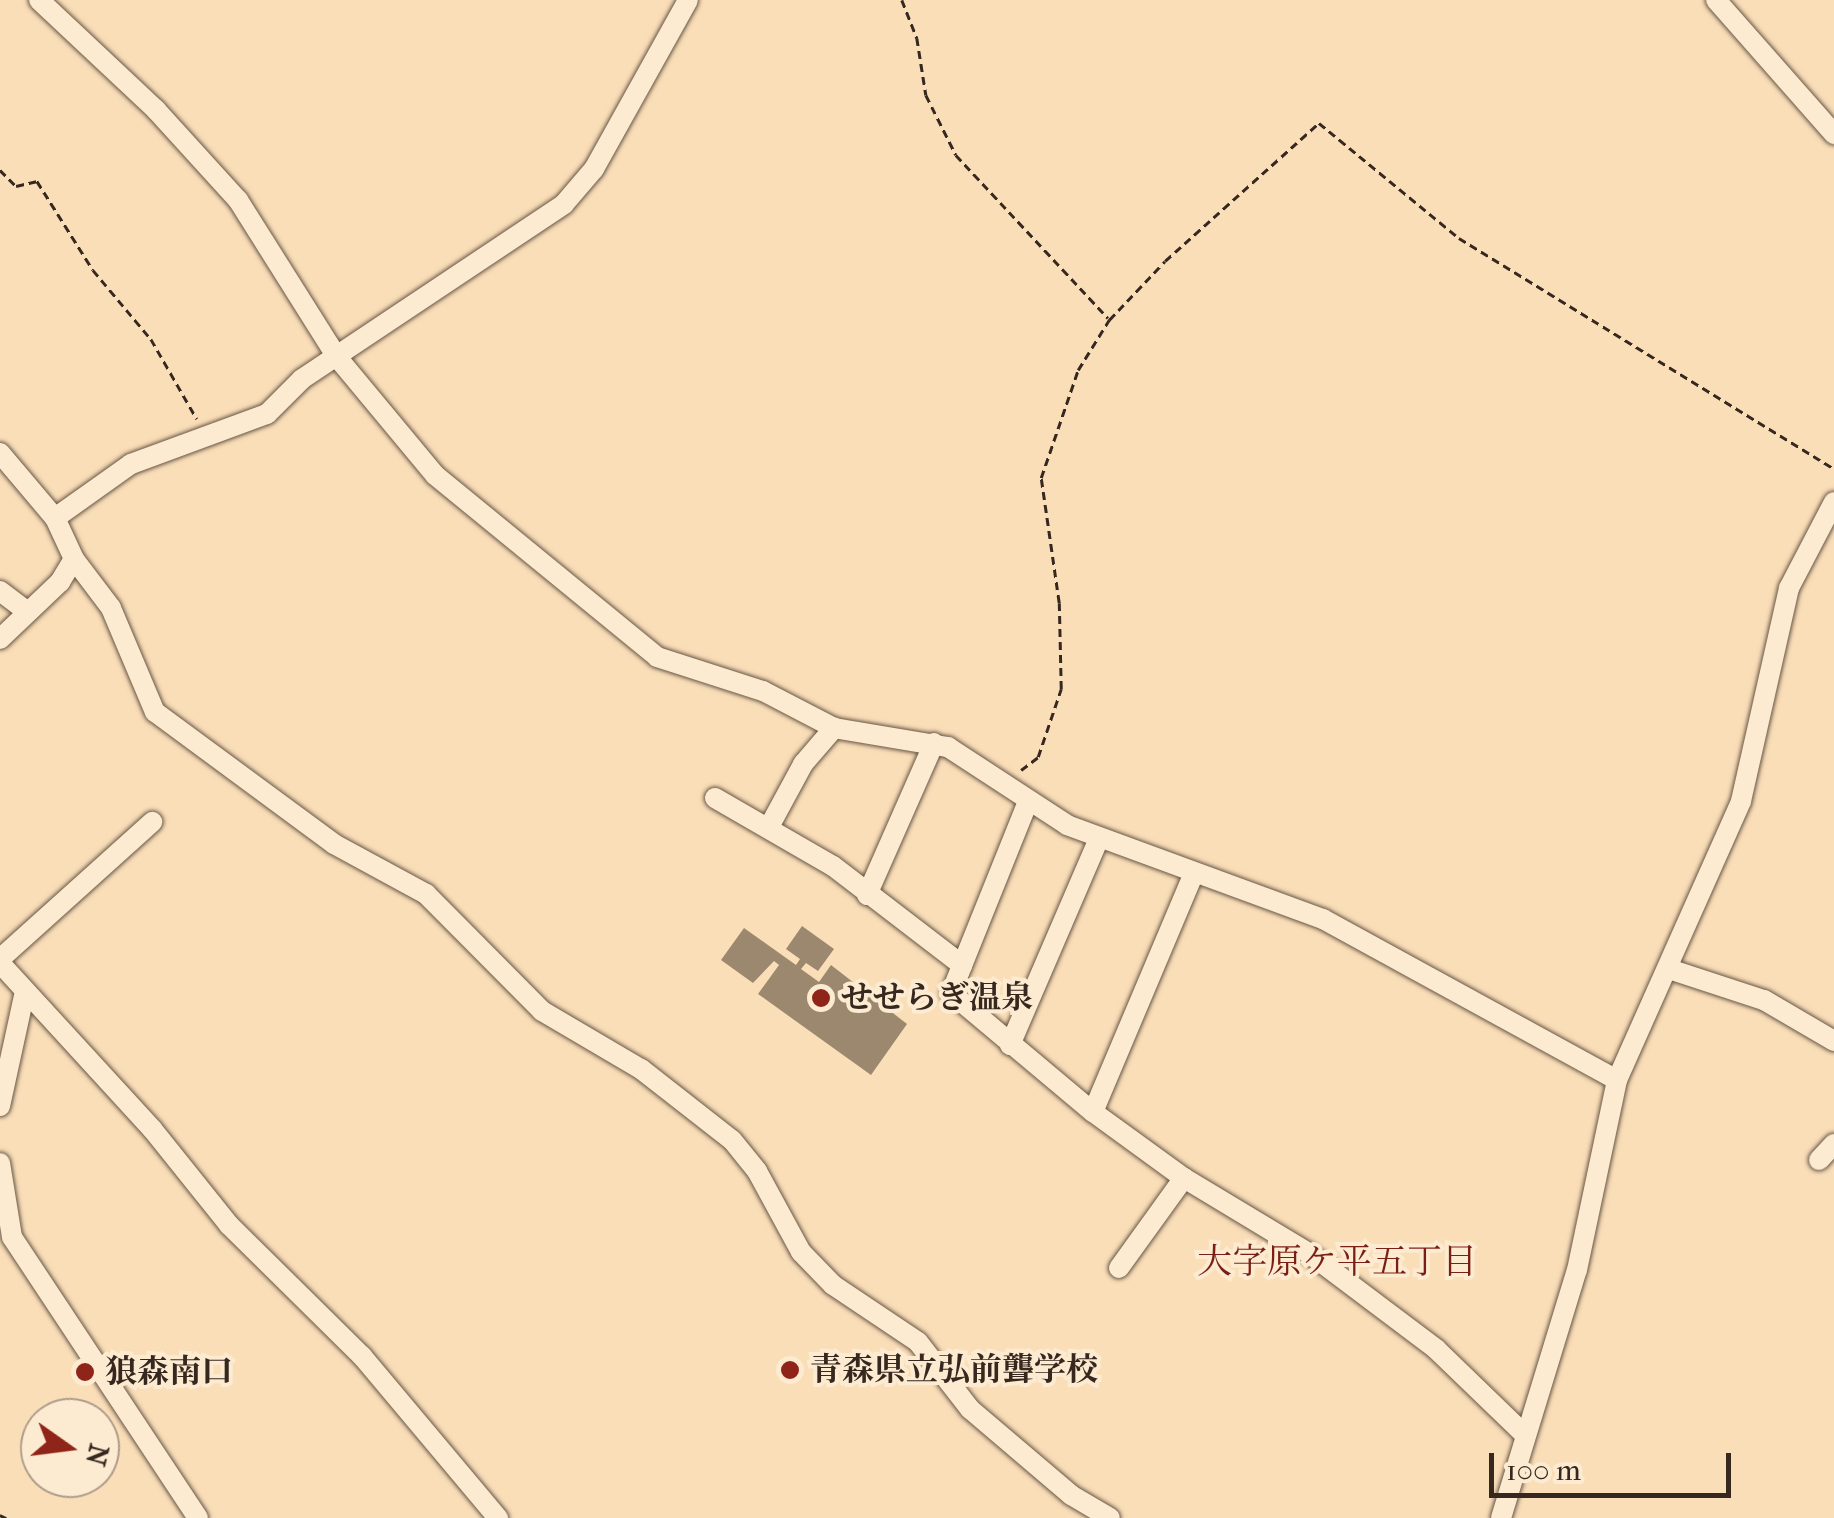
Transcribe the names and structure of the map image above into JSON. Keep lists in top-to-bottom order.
{
  "districts": ["大字原ケ平五丁目"],
  "places": ["せせらぎ温泉", "青森県立弘前聾学校", "狼森南口"],
  "scale_bar": "100 m",
  "north": "right"
}
